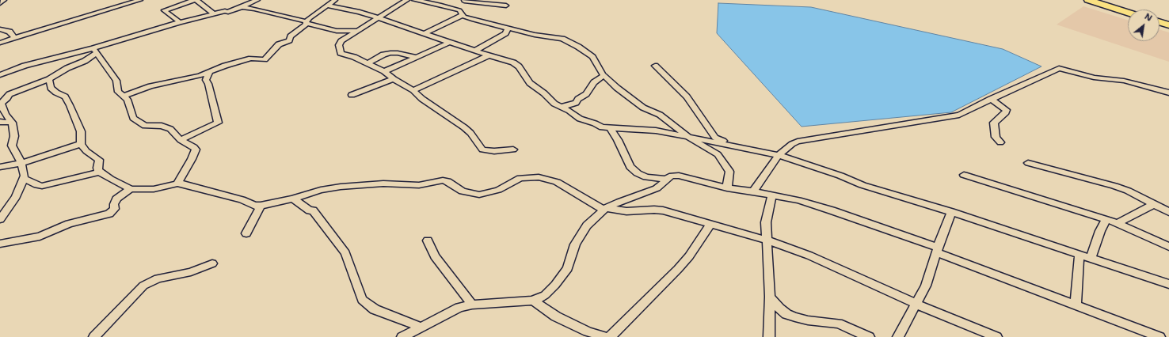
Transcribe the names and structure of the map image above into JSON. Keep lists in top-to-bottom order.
{
  "north": "top right"
}
